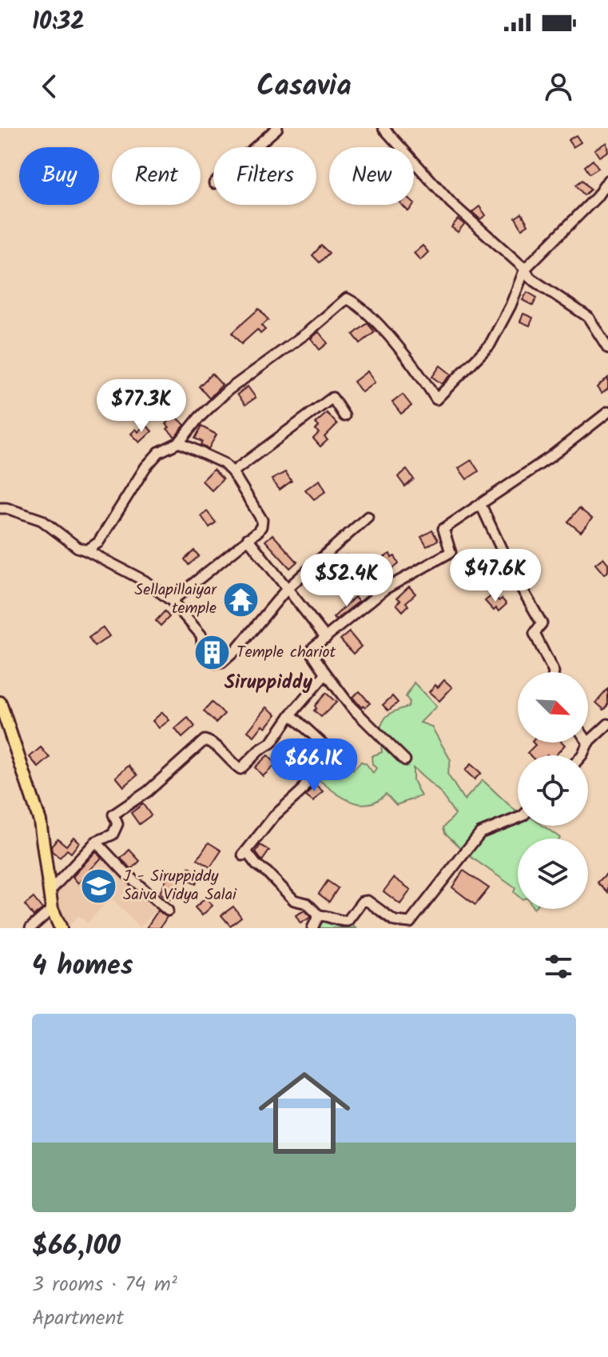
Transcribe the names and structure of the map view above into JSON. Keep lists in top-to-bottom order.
{
  "districts": ["Siruppiddy"],
  "places": {
    "temple": ["Sellapillaiyar temple"],
    "building": ["Temple chariot"],
    "school or university": ["J - Siruppiddy Saiva Vidya Salai"]
  },
  "north": "bottom right",
  "page": {
    "status": "10:32",
    "header": "Casavia",
    "chip": [
      "Buy",
      "Rent",
      "Filters",
      "New"
    ],
    "price": [
      "$77.3K",
      "$47.6K",
      "$52.4K",
      "$66.1K"
    ],
    "heading": "4 homes",
    "list": [
      {
        "name": "$66,100",
        "note": "3 rooms · 74 m² · Apartment"
      }
    ]
  }
}
